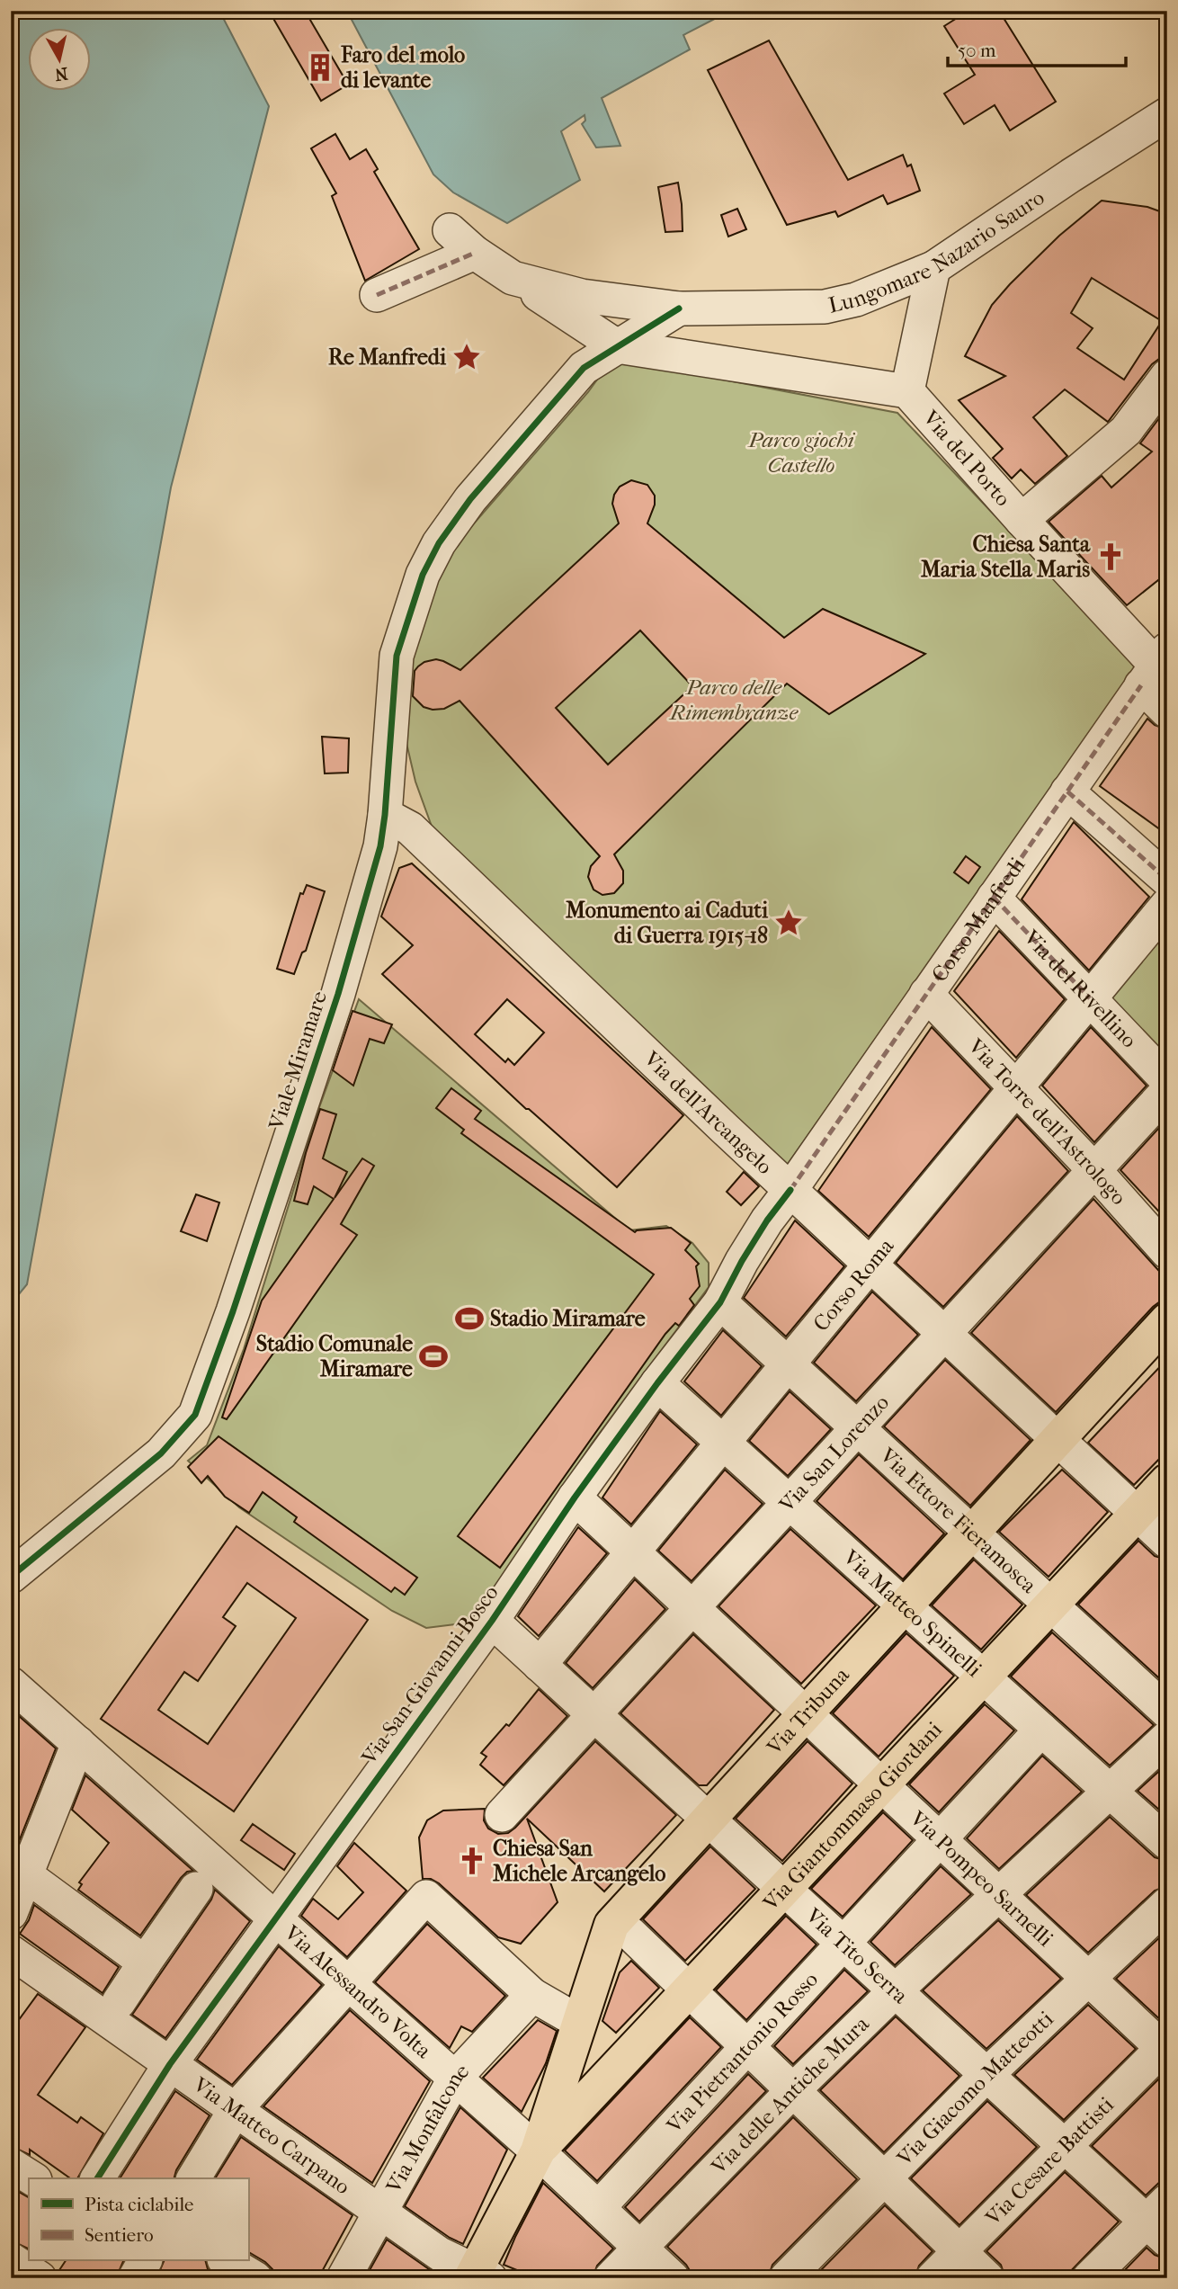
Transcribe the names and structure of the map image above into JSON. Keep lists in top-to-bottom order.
{
  "streets": {
    "main road": ["Via Tribuna", "Via Giantommaso Giordani"],
    "street": [
      "Lungomare Nazario Sauro",
      "Via del Porto",
      "Corso Manfredi",
      "Via del Rivellino",
      "Viale Miramare",
      "Via dell'Arcangelo",
      "Via Torre dell'Astrologo",
      "Corso Roma",
      "Via San Lorenzo",
      "Via Ettore Fieramosca",
      "Via Matteo Spinelli",
      "Via San Giovanni Bosco",
      "Via Pompeo Sarnelli",
      "Via Tito Serra",
      "Via Alessandro Volta",
      "Via Pietrantonio Rosso",
      "Via Giacomo Matteotti",
      "Via delle Antiche Mura",
      "Via Monfalcone",
      "Via Matteo Carpano",
      "Via Cesare Battisti"
    ]
  },
  "crossings": [
    ["Lungomare Nazario Sauro", "Via del Porto"],
    ["Lungomare Nazario Sauro", "Viale Miramare"],
    ["Via del Porto", "Corso Manfredi"],
    ["Via del Porto", "Viale Miramare"],
    ["Corso Manfredi", "Via del Rivellino"],
    ["Corso Manfredi", "Via dell'Arcangelo"],
    ["Corso Manfredi", "Via Torre dell'Astrologo"],
    ["Corso Manfredi", "Via San Giovanni Bosco"],
    ["Via del Rivellino", "Corso Roma"],
    ["Viale Miramare", "Via dell'Arcangelo"],
    ["Via dell'Arcangelo", "Corso Roma"],
    ["Via dell'Arcangelo", "Via San Lorenzo"],
    ["Via dell'Arcangelo", "Via San Giovanni Bosco"],
    ["Via dell'Arcangelo", "Via Tribuna"],
    ["Via dell'Arcangelo", "Via Giantommaso Giordani"],
    ["Via Torre dell'Astrologo", "Corso Roma"],
    ["Via Torre dell'Astrologo", "Via San Lorenzo"],
    ["Corso Roma", "Via Ettore Fieramosca"],
    ["Corso Roma", "Via Matteo Spinelli"],
    ["Corso Roma", "Via Pompeo Sarnelli"],
    ["Corso Roma", "Via Tito Serra"],
    ["Via San Lorenzo", "Via Ettore Fieramosca"],
    ["Via San Lorenzo", "Via Matteo Spinelli"],
    ["Via San Lorenzo", "Via Pompeo Sarnelli"],
    ["Via San Lorenzo", "Via Tito Serra"],
    ["Via Ettore Fieramosca", "Via San Giovanni Bosco"],
    ["Via Ettore Fieramosca", "Via Tribuna"],
    ["Via Ettore Fieramosca", "Via Giantommaso Giordani"],
    ["Via Matteo Spinelli", "Via San Giovanni Bosco"],
    ["Via Matteo Spinelli", "Via Tribuna"],
    ["Via Matteo Spinelli", "Via Giantommaso Giordani"],
    ["Via Matteo Spinelli", "Via Pietrantonio Rosso"],
    ["Via Matteo Spinelli", "Via delle Antiche Mura"],
    ["Via San Giovanni Bosco", "Via Pompeo Sarnelli"],
    ["Via San Giovanni Bosco", "Via Tito Serra"],
    ["Via San Giovanni Bosco", "Via Alessandro Volta"],
    ["Via San Giovanni Bosco", "Via Matteo Carpano"],
    ["Via Tribuna", "Via Giantommaso Giordani"],
    ["Via Tribuna", "Via Pompeo Sarnelli"],
    ["Via Tribuna", "Via Tito Serra"],
    ["Via Tribuna", "Via Alessandro Volta"],
    ["Via Giantommaso Giordani", "Via Pompeo Sarnelli"],
    ["Via Giantommaso Giordani", "Via Tito Serra"],
    ["Via Giantommaso Giordani", "Via Alessandro Volta"],
    ["Via Pompeo Sarnelli", "Via Pietrantonio Rosso"],
    ["Via Pompeo Sarnelli", "Via Giacomo Matteotti"],
    ["Via Pompeo Sarnelli", "Via delle Antiche Mura"],
    ["Via Pompeo Sarnelli", "Via Cesare Battisti"],
    ["Via Tito Serra", "Via Pietrantonio Rosso"],
    ["Via Tito Serra", "Via Giacomo Matteotti"],
    ["Via Tito Serra", "Via delle Antiche Mura"],
    ["Via Tito Serra", "Via Cesare Battisti"],
    ["Via Alessandro Volta", "Via Pietrantonio Rosso"],
    ["Via Alessandro Volta", "Via delle Antiche Mura"],
    ["Via Alessandro Volta", "Via Monfalcone"],
    ["Via Monfalcone", "Via Matteo Carpano"]
  ],
  "parks": ["Parco giochi Castello", "Parco delle Rimembranze"],
  "places": {
    "building": ["Faro del molo di levante"],
    "place": ["Re Manfredi", "Monumento ai Caduti di Guerra 1915-18"],
    "church": ["Chiesa Santa Maria Stella Maris", "Chiesa San Michele Arcangelo"],
    "sports": ["Stadio Miramare", "Stadio Comunale Miramare"]
  },
  "legend": ["Pista ciclabile", "Sentiero"],
  "scale_bar": "50 m",
  "north": "bottom"
}
